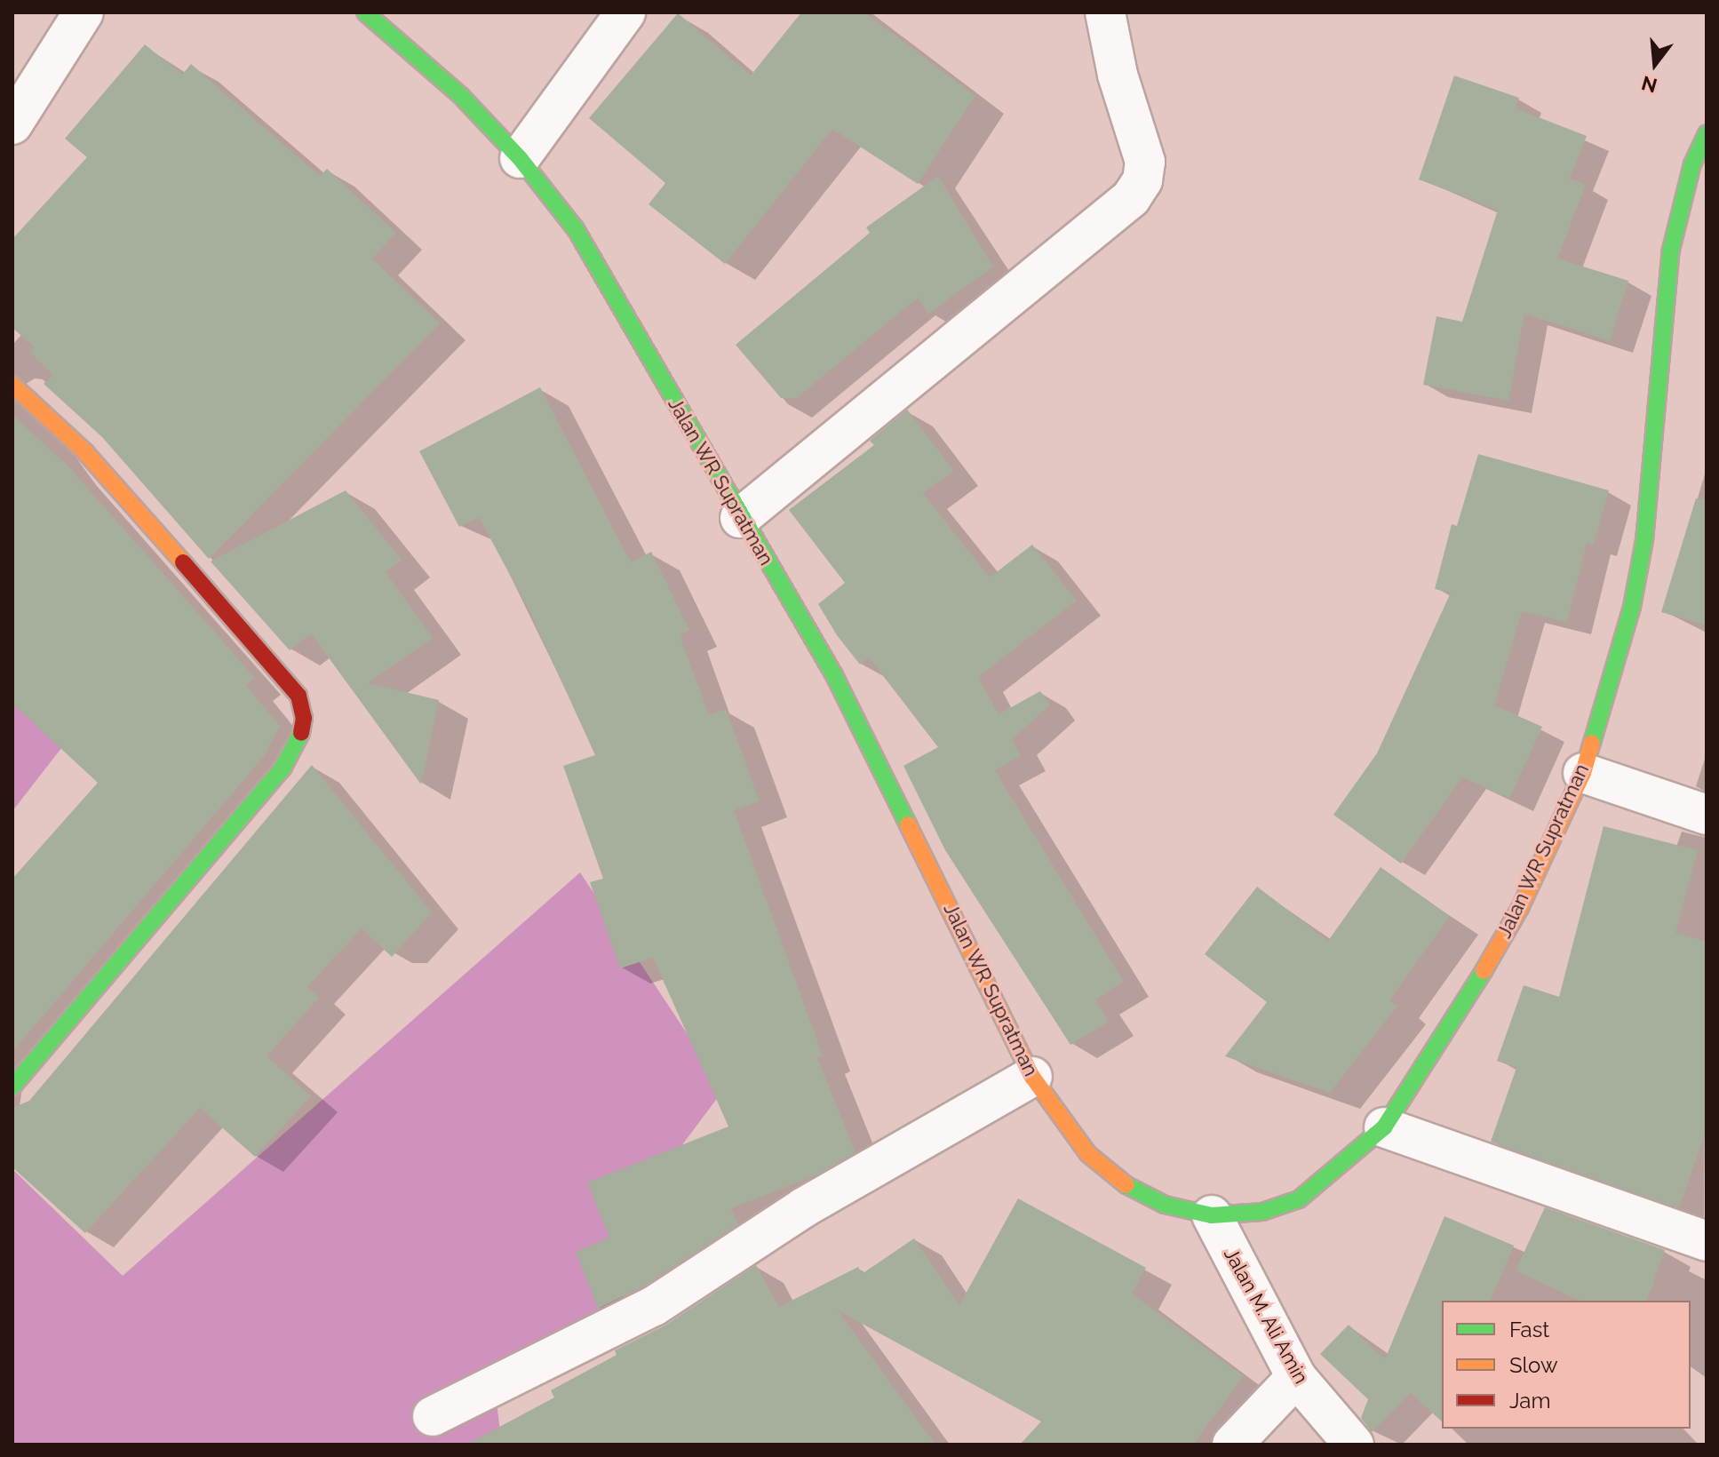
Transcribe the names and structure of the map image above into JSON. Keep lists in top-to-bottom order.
{
  "streets": {
    "main road": ["Jalan WR Supratman"],
    "street": ["Jalan M. Ali Amin"]
  },
  "crossings": [
    ["Jalan WR Supratman", "Jalan M. Ali Amin"]
  ],
  "legend": ["Fast", "Slow", "Jam"],
  "north": "bottom"
}
